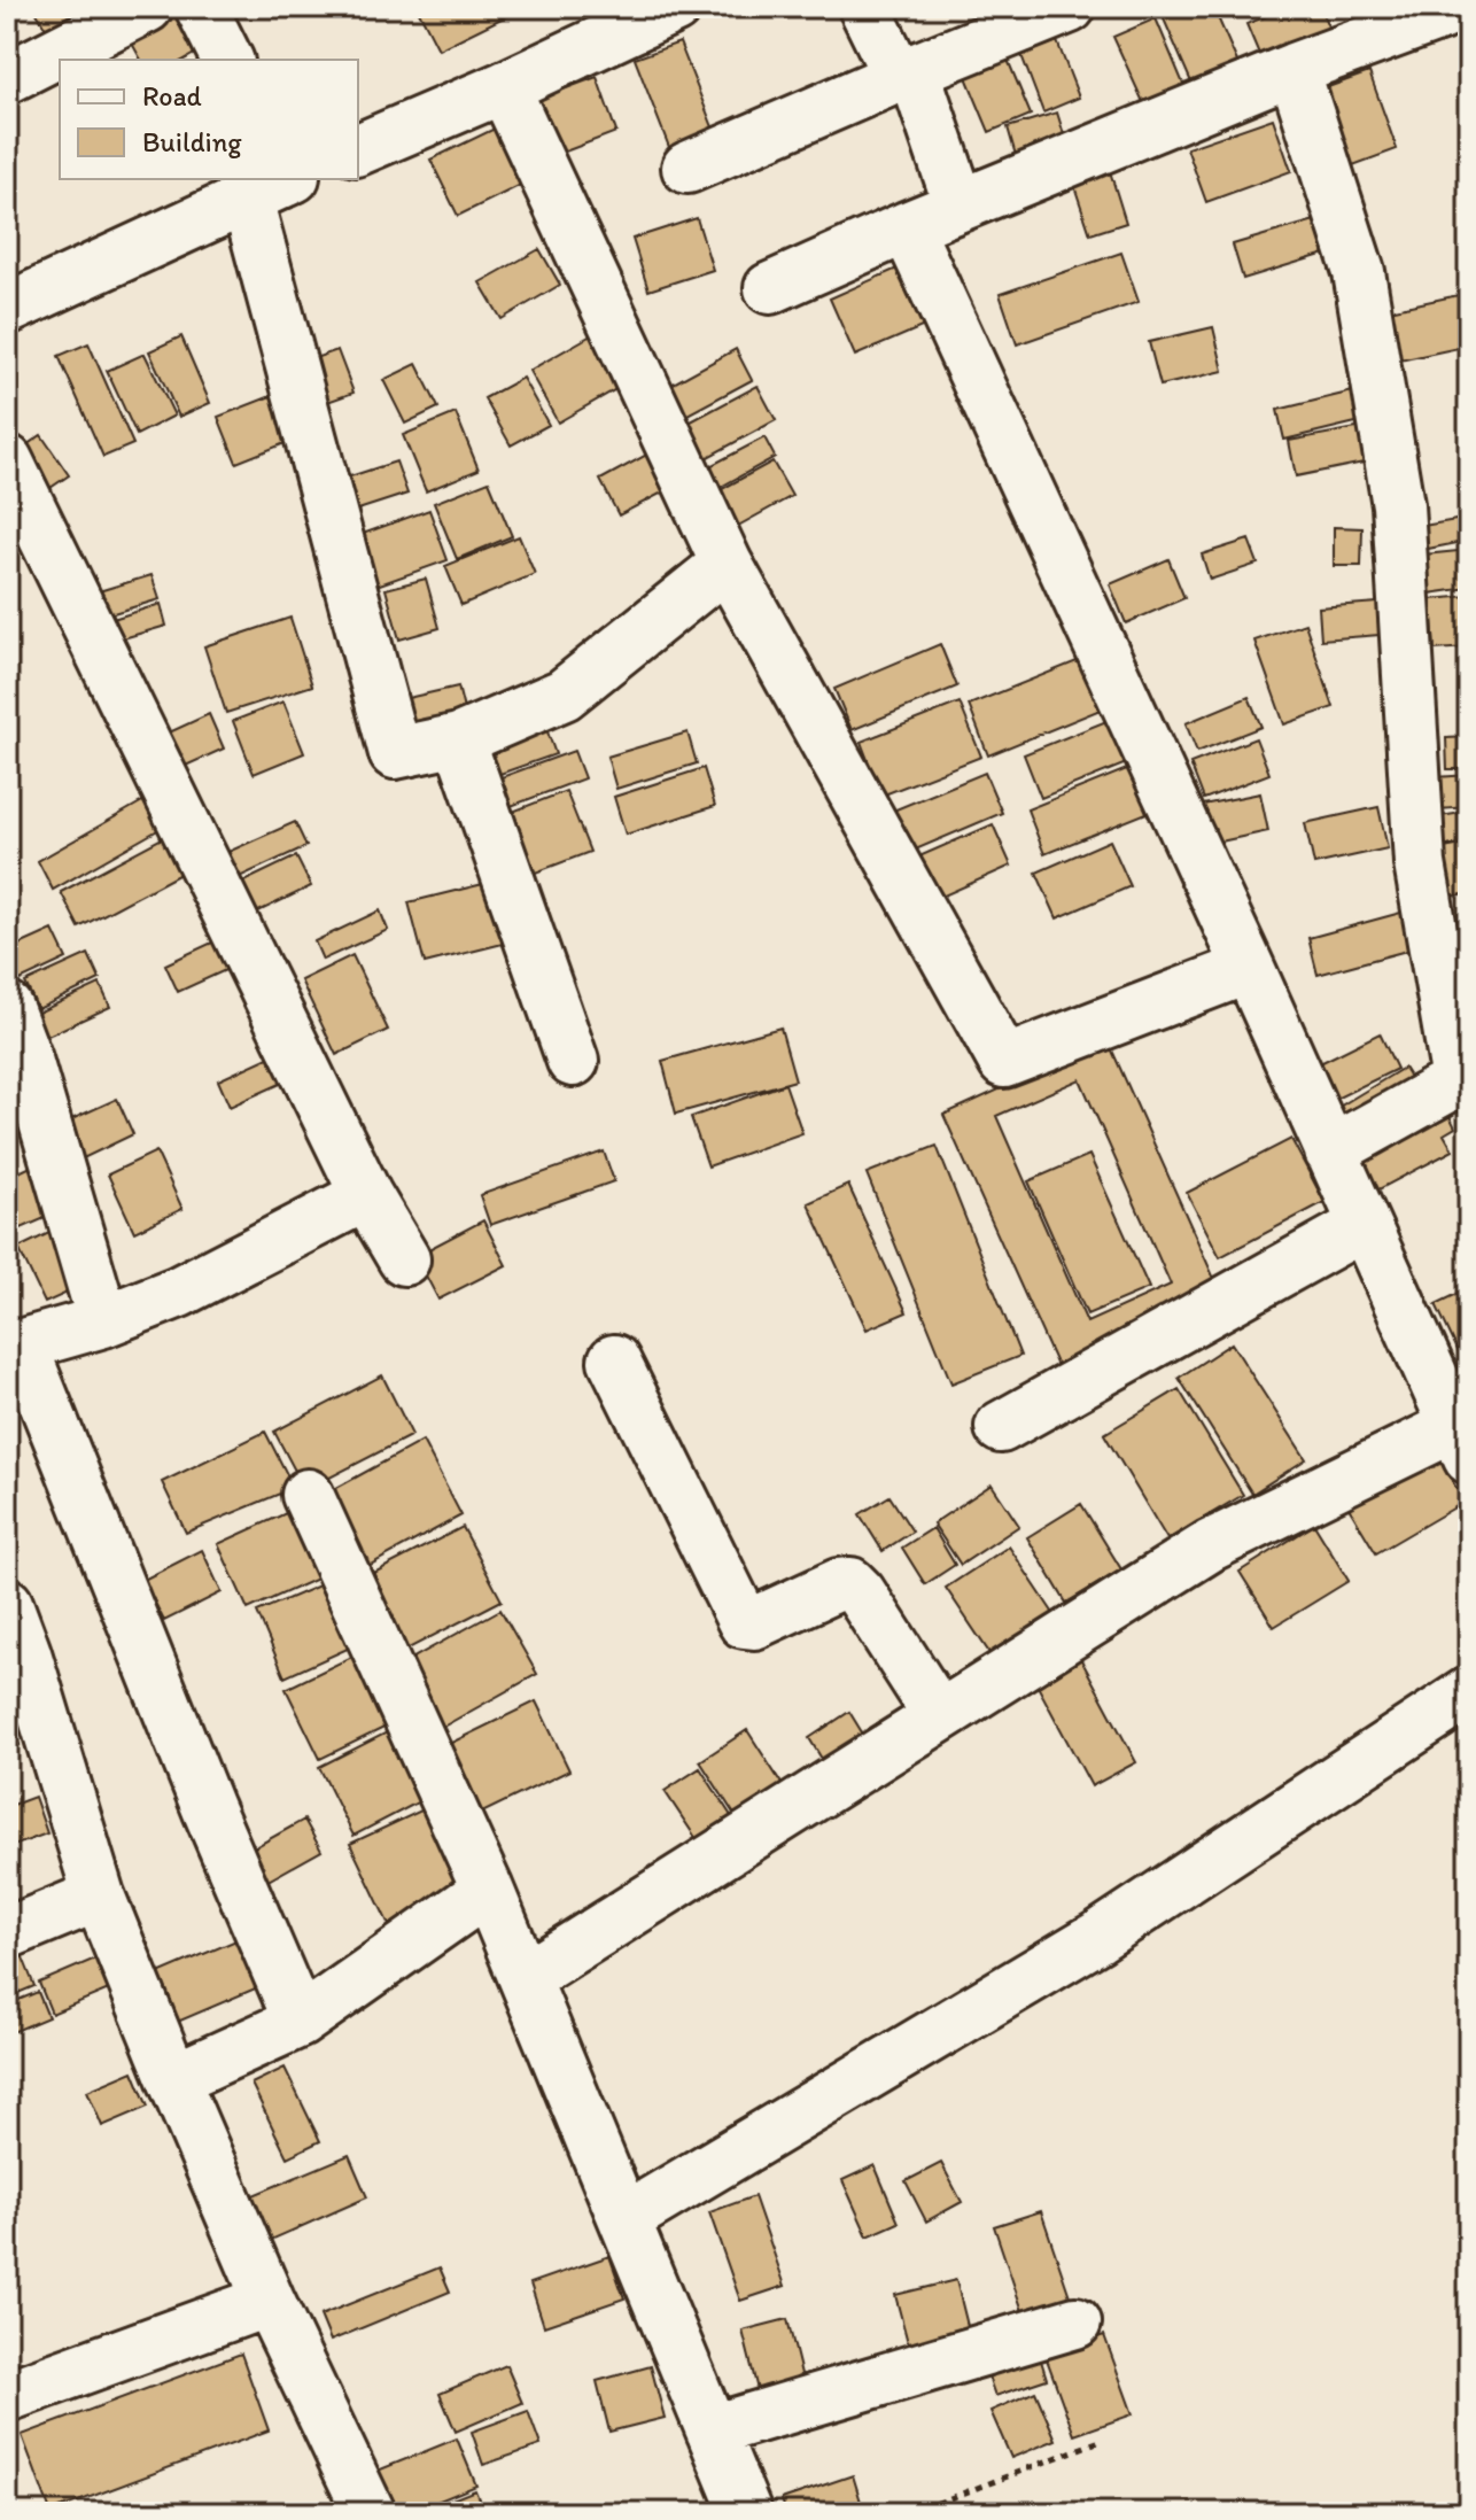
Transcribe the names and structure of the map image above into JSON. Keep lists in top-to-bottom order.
{
  "legend": ["Road", "Building"]
}
